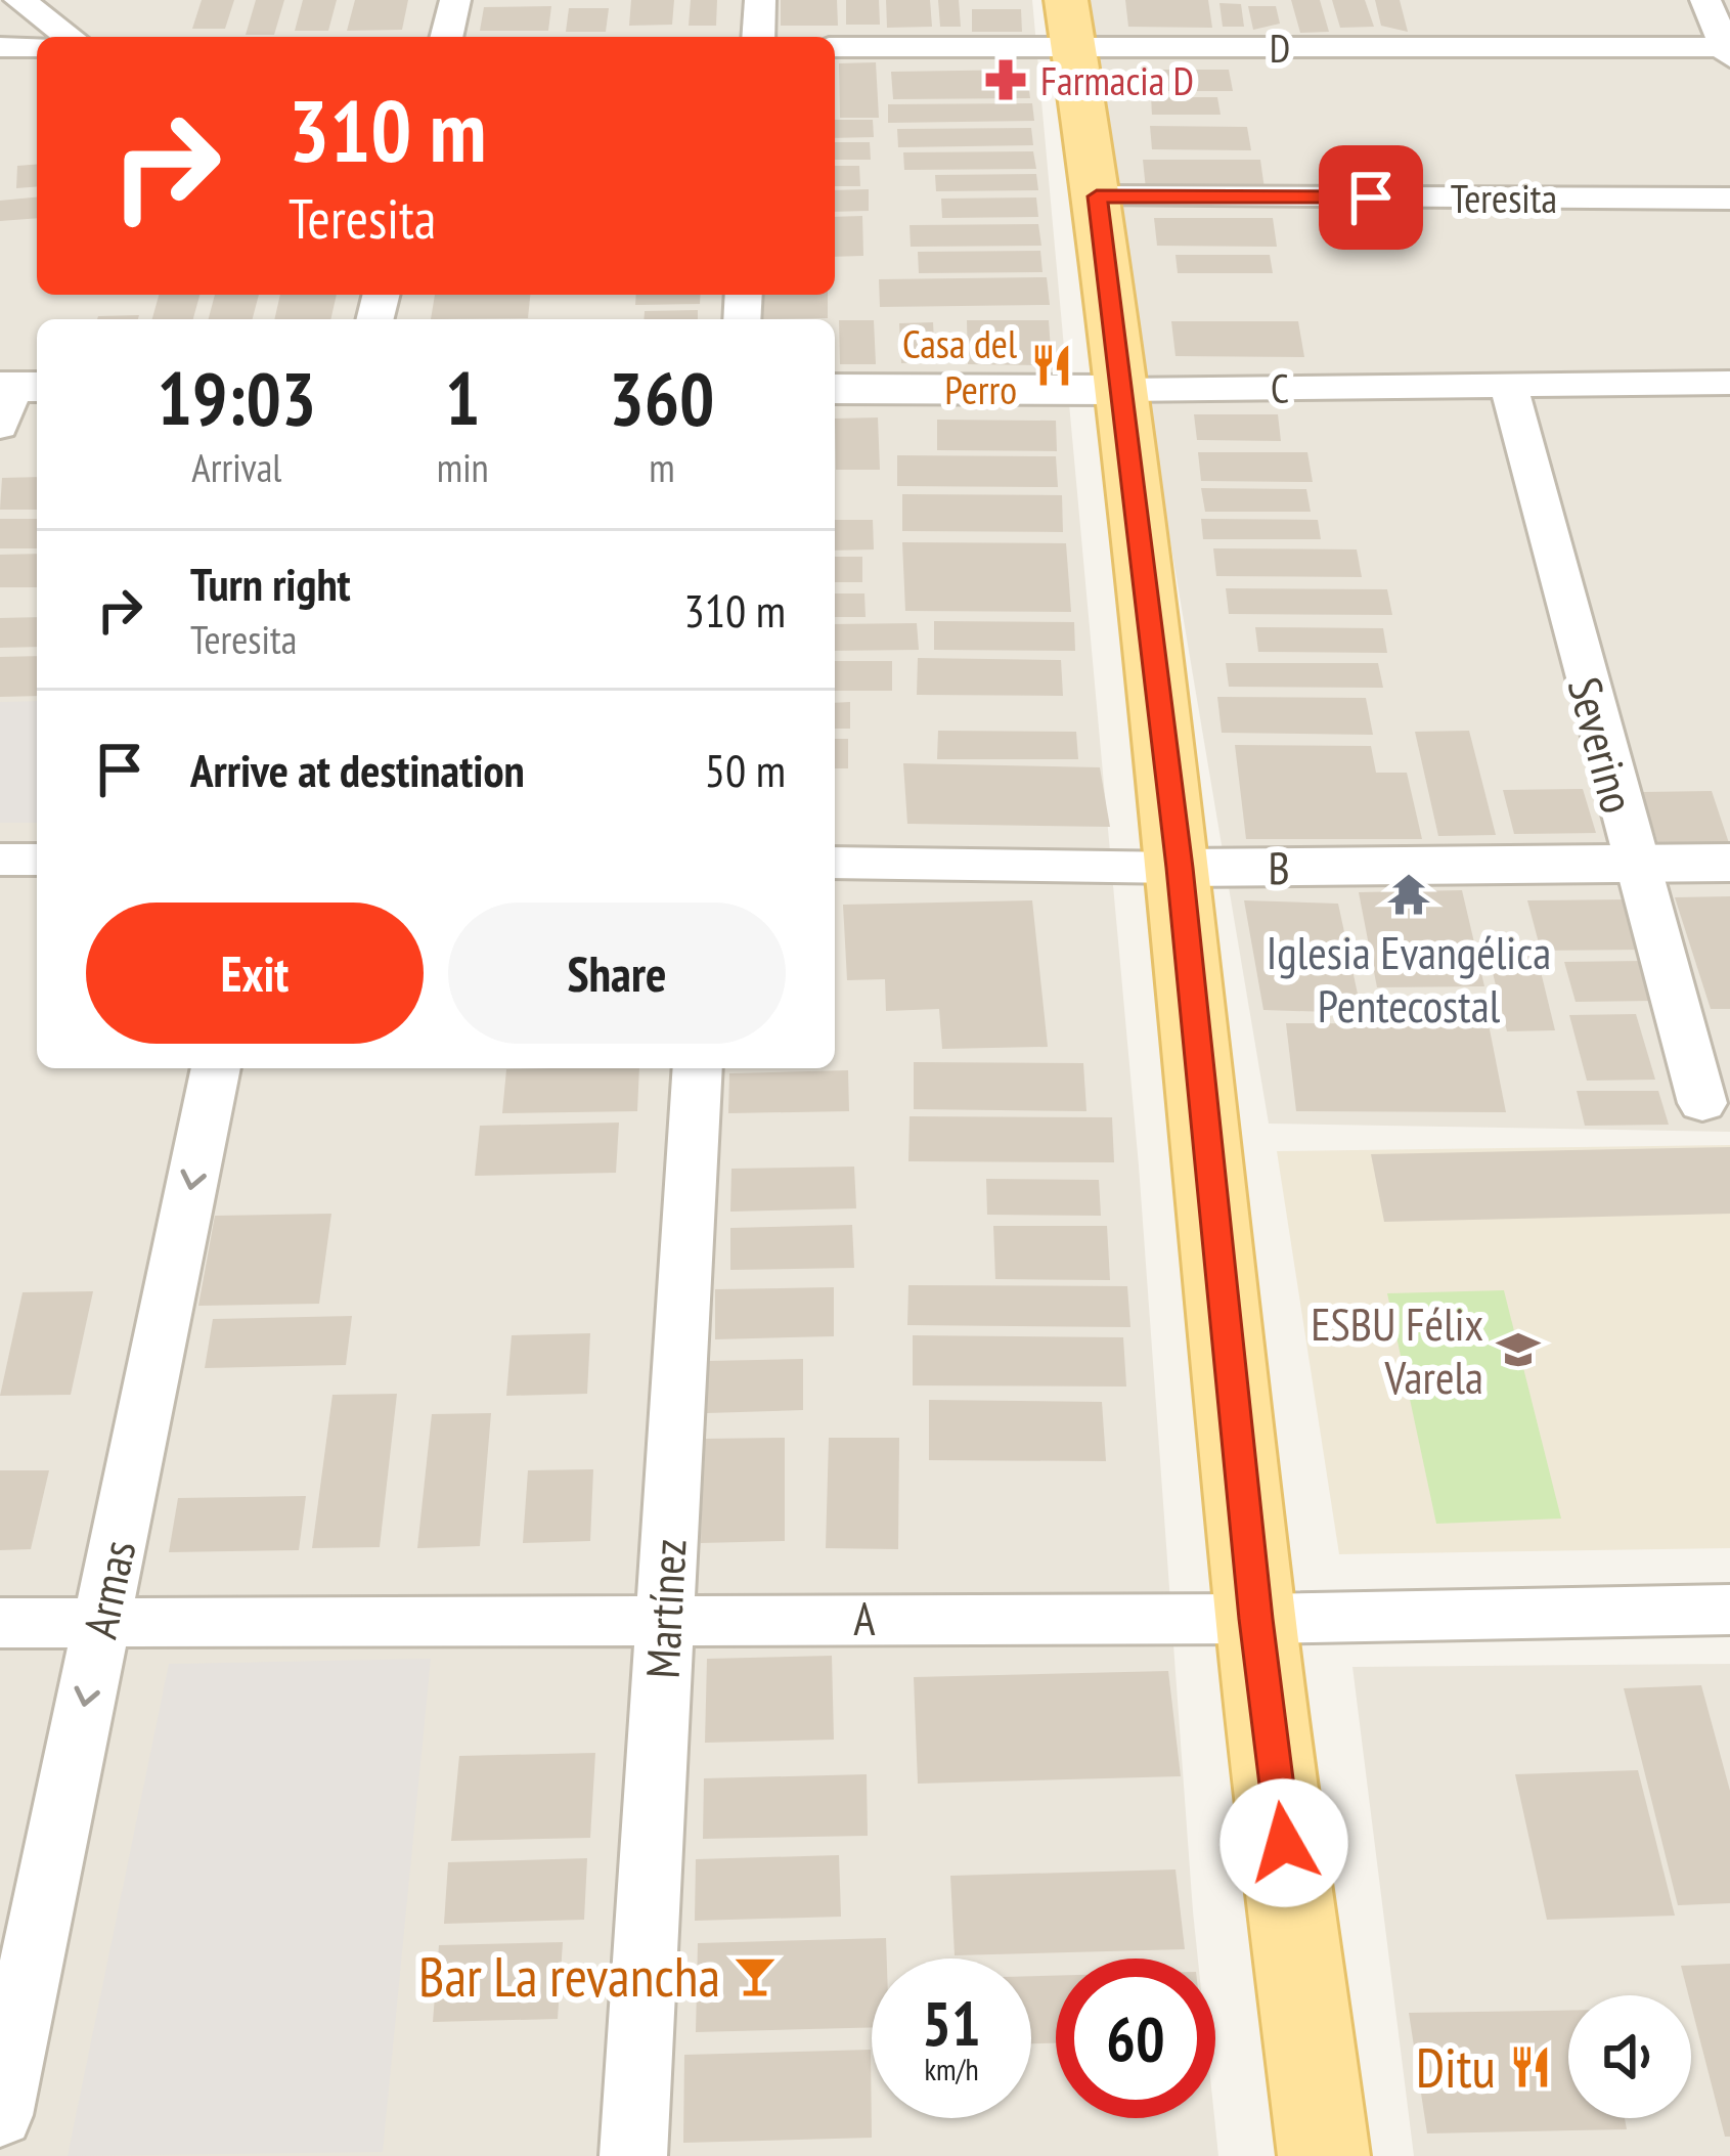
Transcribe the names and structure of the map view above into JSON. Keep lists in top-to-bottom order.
{
  "streets": {
    "street": [
      "D",
      "Teresita",
      "C",
      "Severino",
      "B",
      "Armas",
      "Martínez",
      "A"
    ]
  },
  "crossings": [
    ["C", "Severino"],
    ["Severino", "B"],
    ["Armas", "A"],
    ["Martínez", "A"]
  ],
  "one_way": ["Armas"],
  "places": {
    "pharmacy": ["Farmacia D"],
    "restaurant": ["Casa del Perro", "Ditu"],
    "temple": ["Iglesia Evangélica Pentecostal"],
    "school or university": ["ESBU Félix Varela"],
    "bar": ["Bar La revancha"]
  },
  "page": {
    "turn": ["310 m", "Teresita"],
    "eta": [
      "19:03",
      "Arrival",
      "1",
      "min",
      "360",
      "m"
    ],
    "list": [
      {
        "name": "Turn right",
        "note": "Teresita",
        "value": "310 m"
      },
      {
        "name": "Arrive at destination",
        "value": "50 m"
      }
    ],
    "buttons": ["Exit", "Share"],
    "speed": "51 km/h",
    "limit": "60"
  }
}
